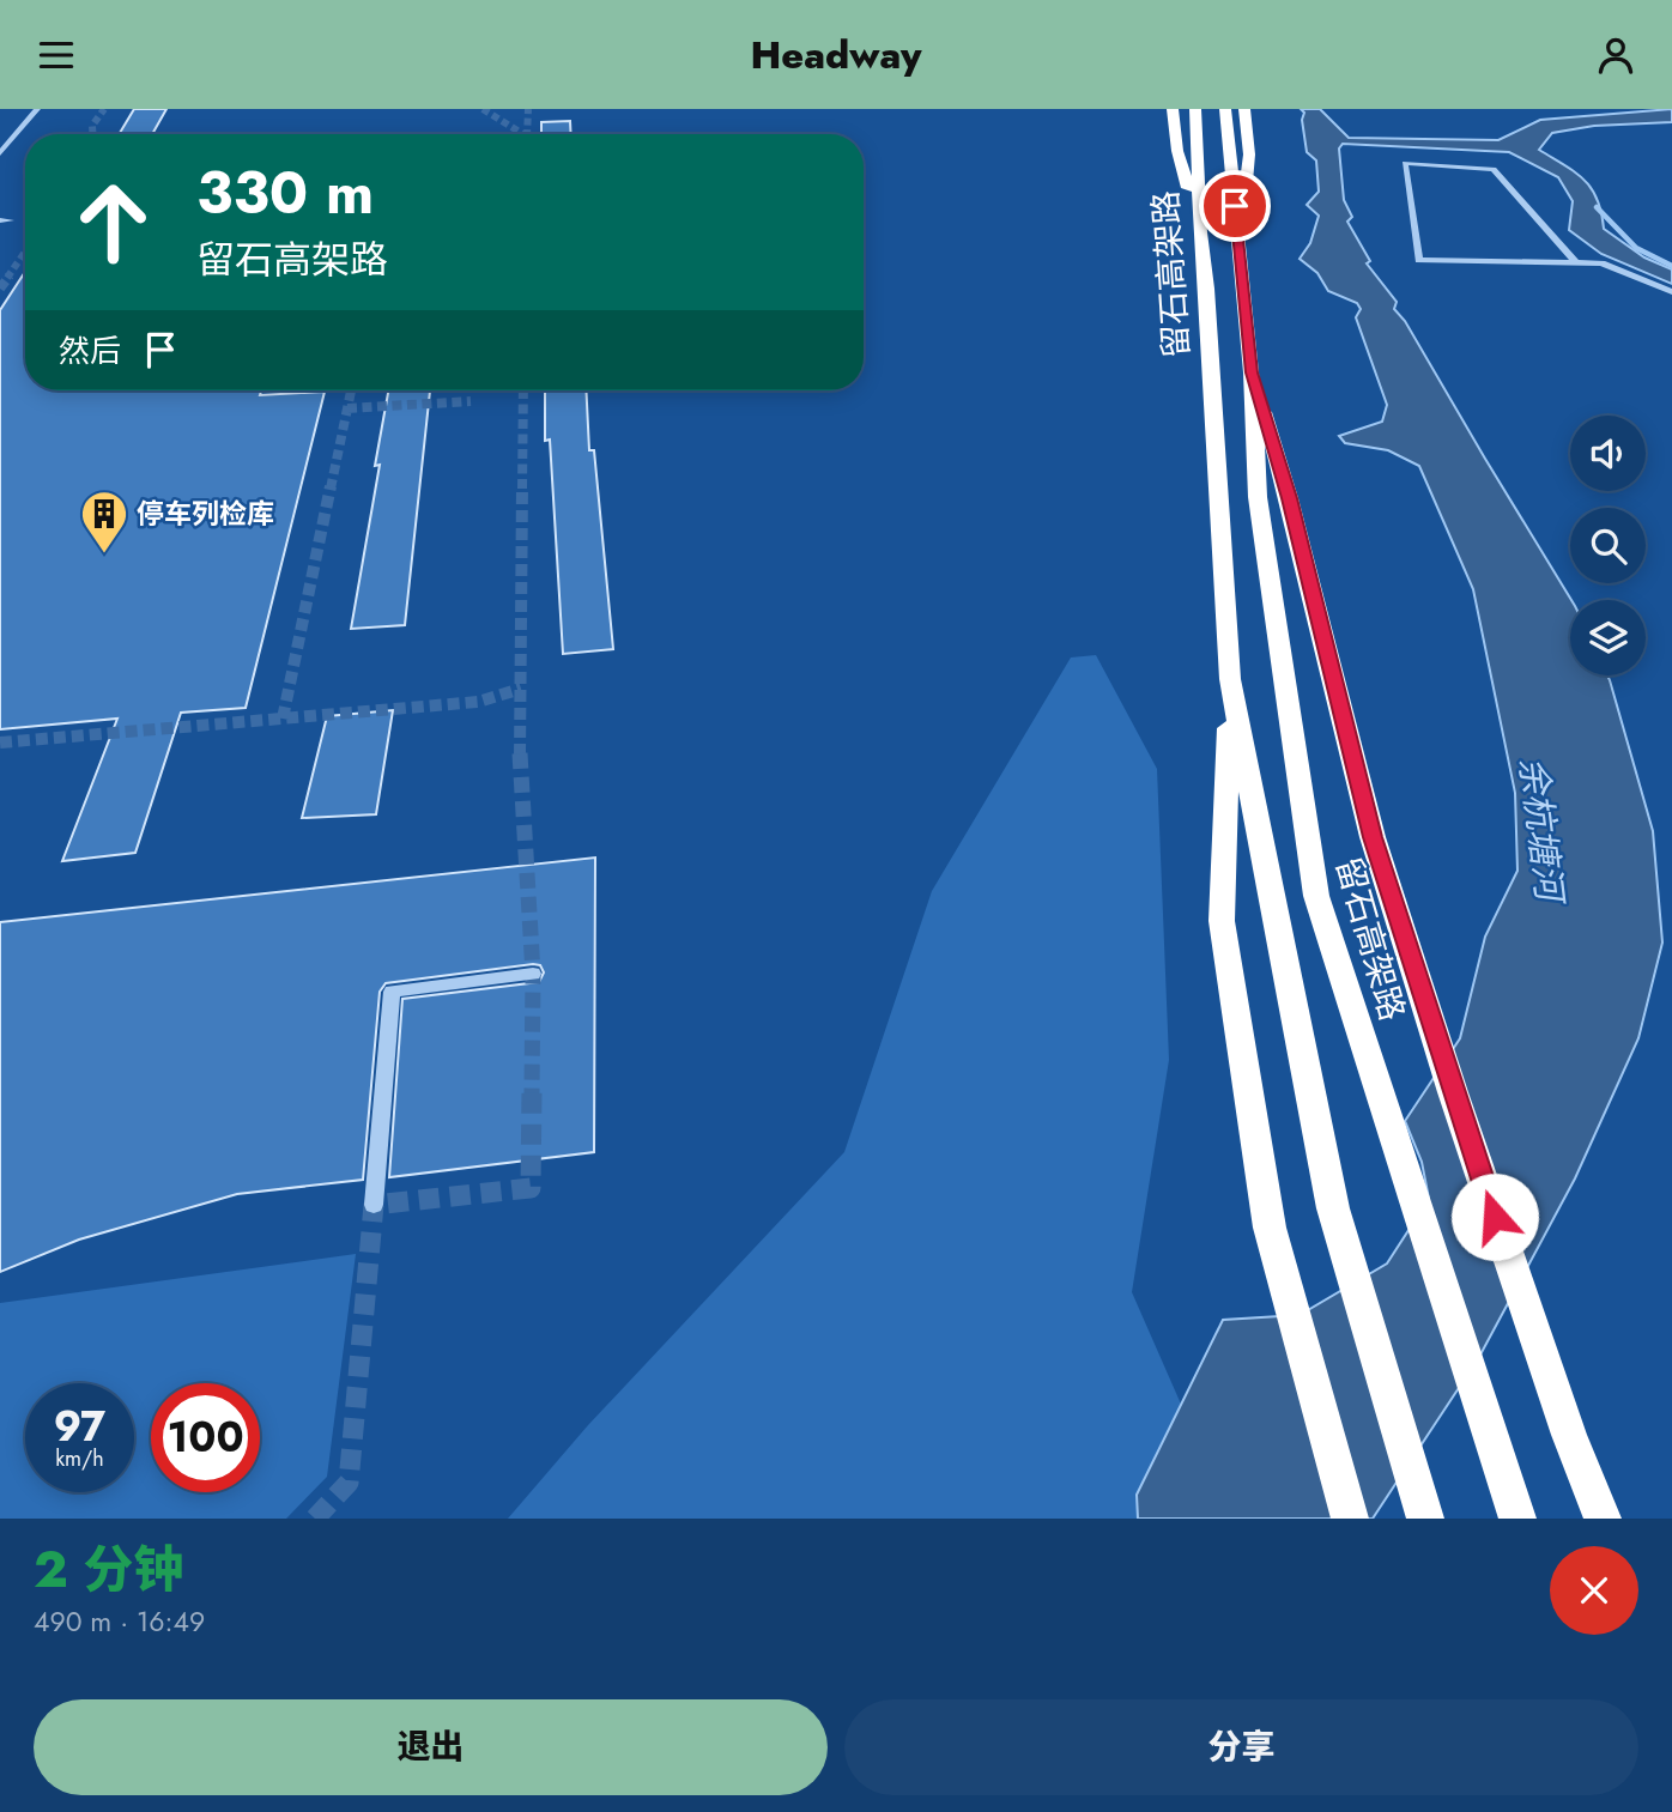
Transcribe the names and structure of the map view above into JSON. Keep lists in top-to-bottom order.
{
  "streets": {
    "highway": ["留石高架路"]
  },
  "water": ["余杭塘河"],
  "places": {
    "building": ["停车列检库"]
  },
  "page": {
    "header": "Headway",
    "turn": ["330 m", "留石高架路"],
    "then": "然后",
    "speed": "97 km/h",
    "limit": "100",
    "heading": ["2 分钟", "490 m · 16:49"],
    "buttons": ["退出", "分享"]
  }
}
